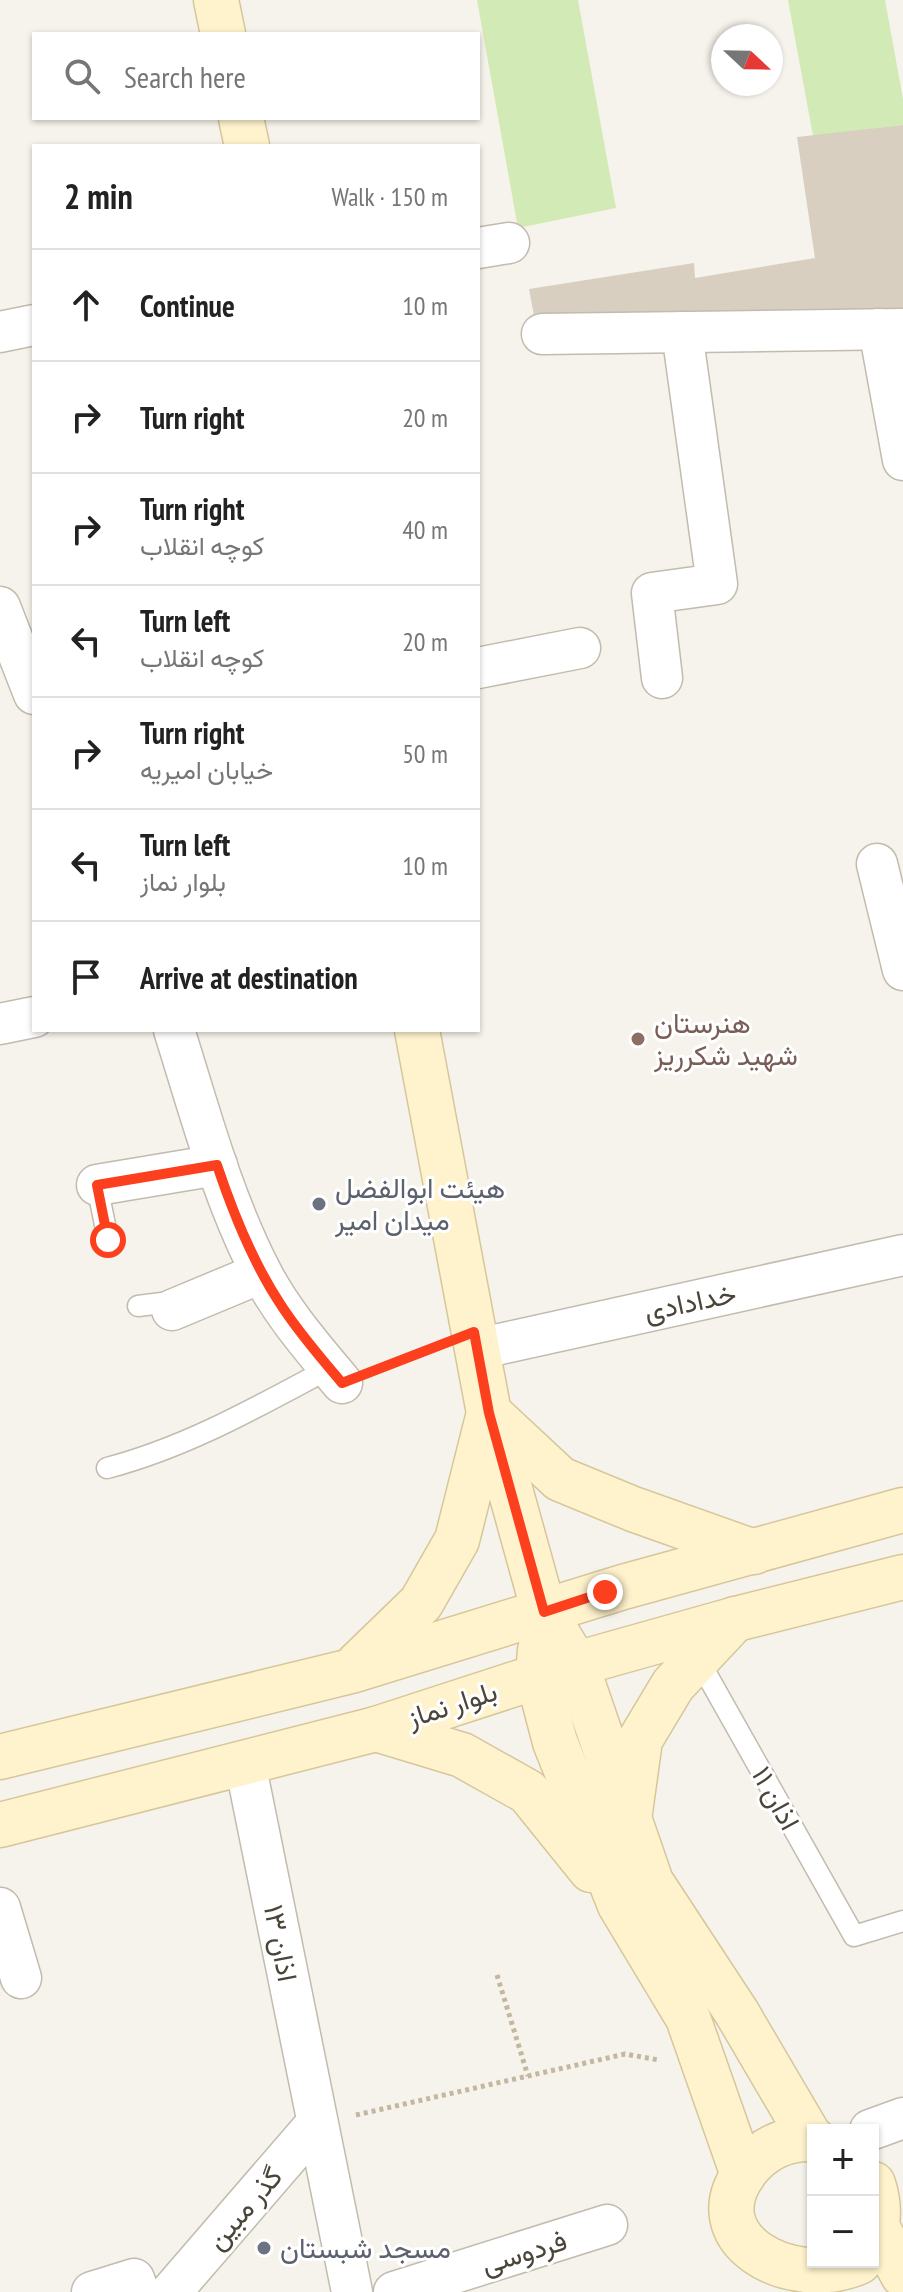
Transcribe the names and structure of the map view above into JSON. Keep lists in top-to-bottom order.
{
  "streets": {
    "main road": ["بلوار نماز"],
    "street": [
      "خدادادی",
      "اذان ۱۳",
      "گذر مبین",
      "فردوسی"
    ],
    "lane": ["اذان ۱۱"]
  },
  "crossings": [
    ["بلوار نماز", "اذان ۱۳"],
    ["اذان ۱۳", "گذر مبین"]
  ],
  "places": ["هنرستان شهید شکرریز", "هیئت ابوالفضل میدان امیر", "مسجد شبستان"],
  "north": "right",
  "page": {
    "search": "Search here",
    "heading": ["2 min", "Walk · 150 m"],
    "list": [
      ["Continue", "10 m"],
      ["Turn right", "20 m"],
      ["Turn right", "کوچه انقلاب", "40 m"],
      ["Turn left", "کوچه انقلاب", "20 m"],
      ["Turn right", "خیابان امیریه", "50 m"],
      ["Turn left", "بلوار نماز", "10 m"],
      "Arrive at destination"
    ],
    "map_buttons": ["+", "−"]
  }
}
